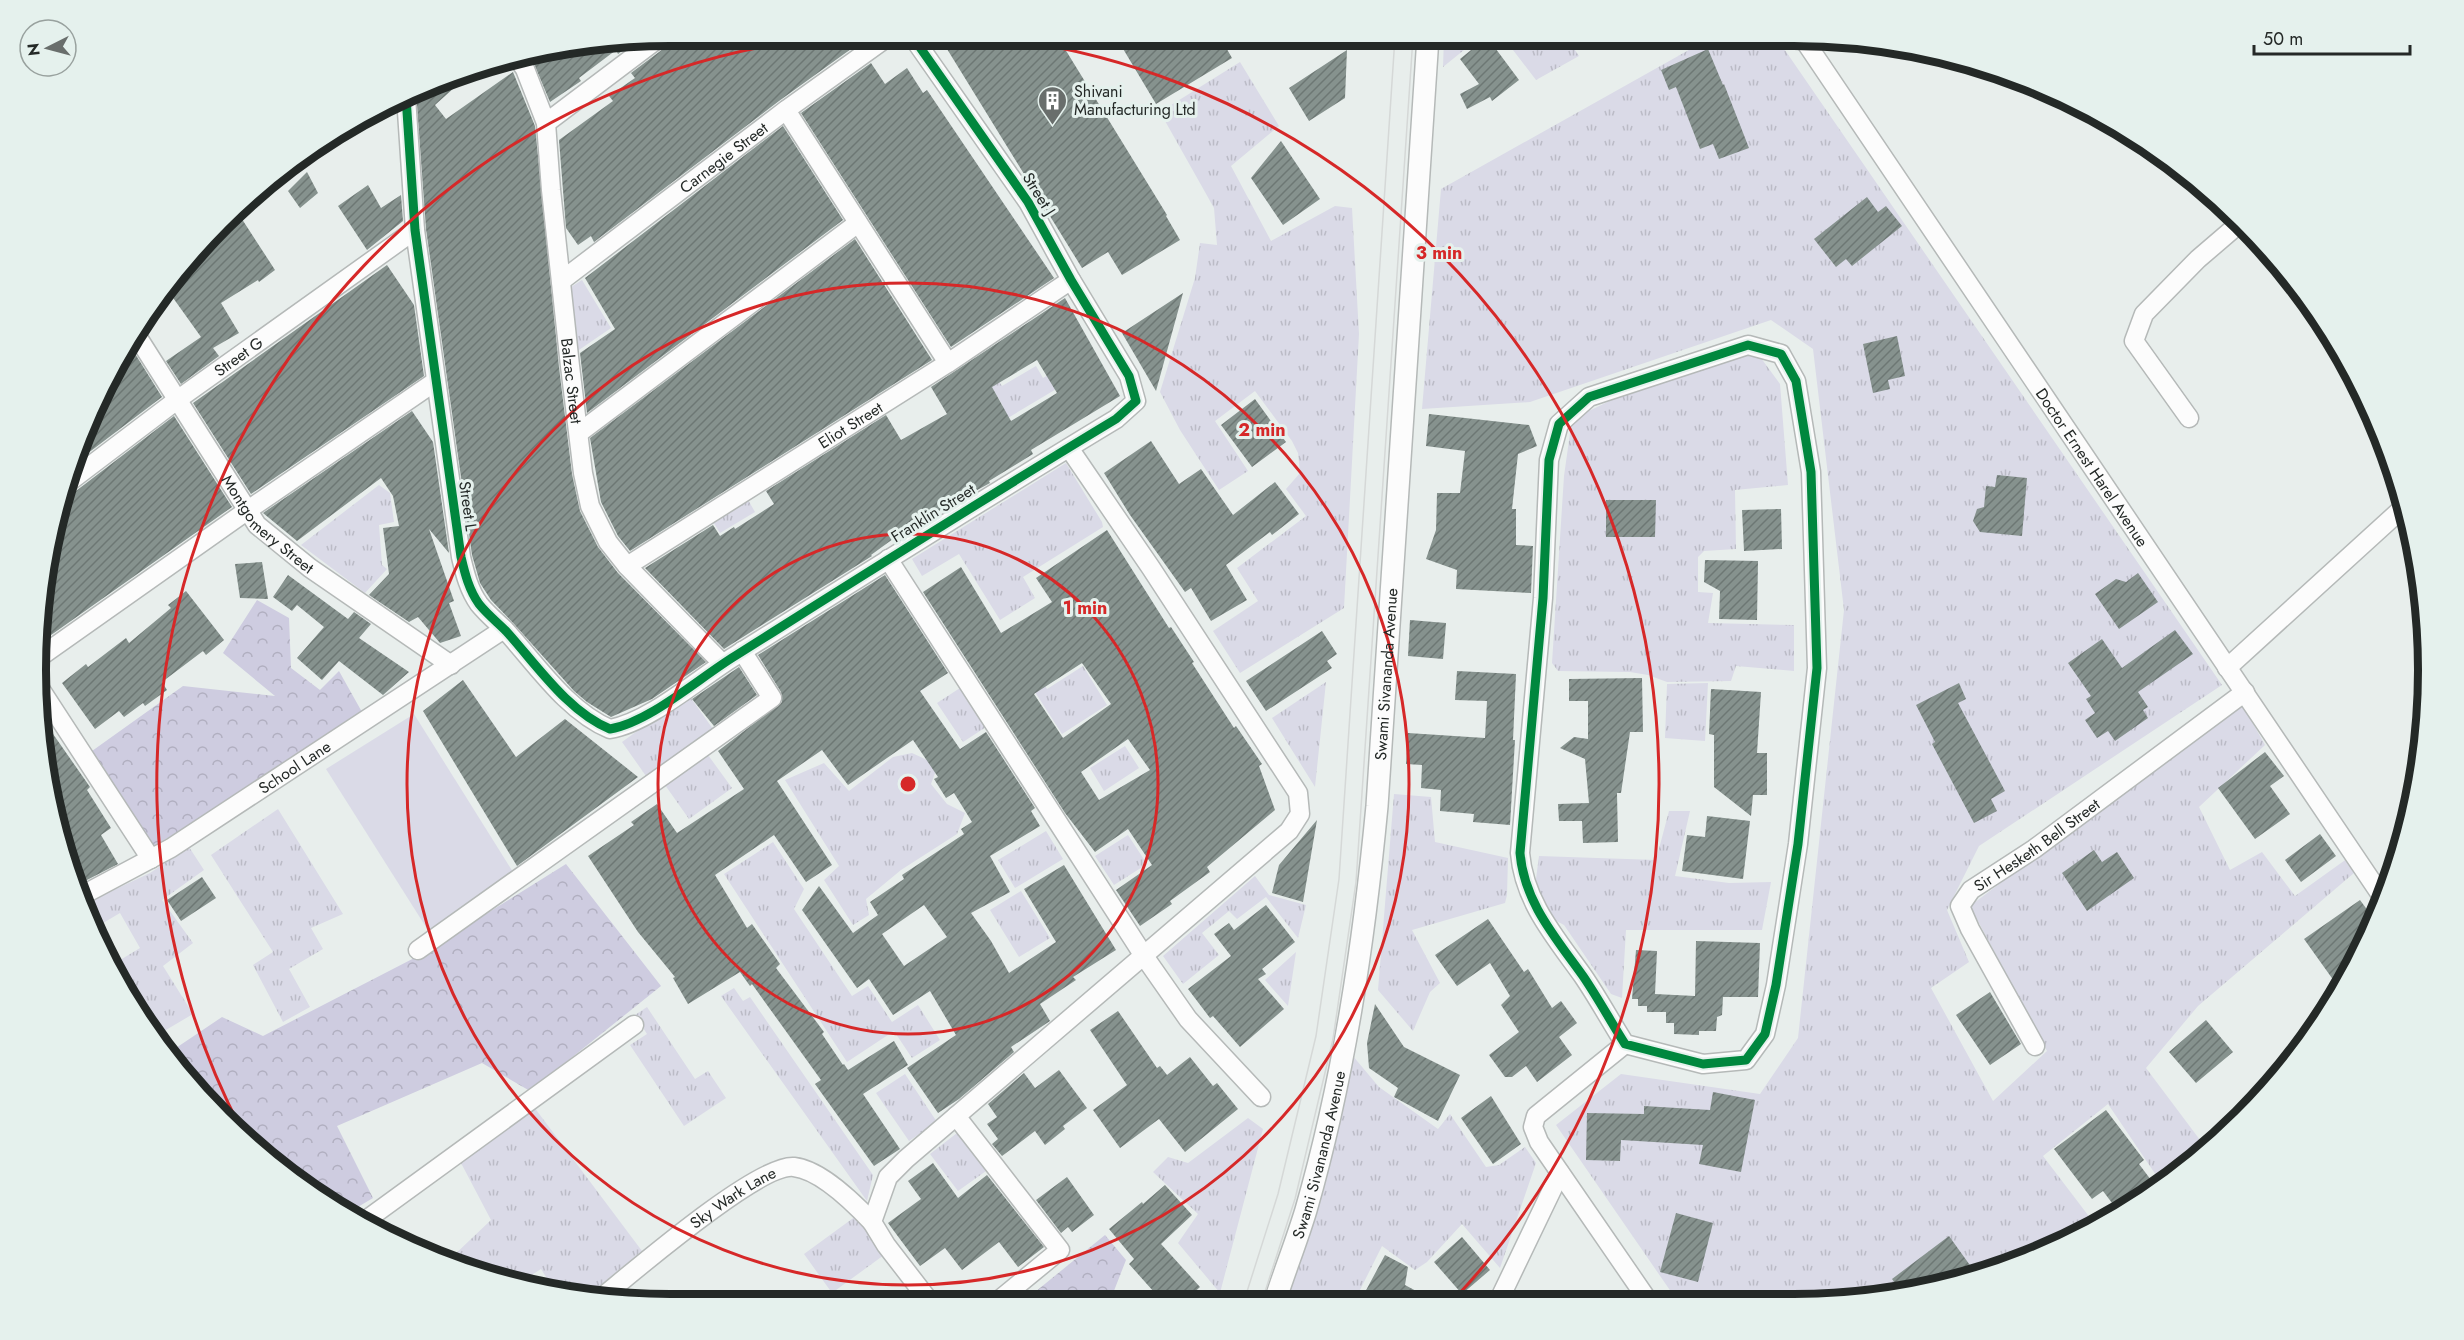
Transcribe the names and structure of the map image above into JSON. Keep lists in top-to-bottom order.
{
  "streets": {
    "street": [
      "Carnegie Street",
      "Street J",
      "Street G",
      "Balzac Street",
      "Eliot Street",
      "Doctor Ernest Harel Avenue",
      "Street L",
      "Franklin Street",
      "Montgomery Street",
      "Swami Sivananda Avenue",
      "School Lane",
      "Sir Hesketh Bell Street",
      "Sky Wark Lane"
    ]
  },
  "crossings": [
    ["Carnegie Street", "Balzac Street"],
    ["Street J", "Eliot Street"],
    ["Street J", "Franklin Street"],
    ["Street G", "Street L"],
    ["Street G", "Montgomery Street"],
    ["Balzac Street", "Eliot Street"],
    ["Balzac Street", "Street L"],
    ["Balzac Street", "Franklin Street"],
    ["Doctor Ernest Harel Avenue", "Sir Hesketh Bell Street"],
    ["Street L", "Franklin Street"],
    ["Street L", "School Lane"],
    ["Montgomery Street", "School Lane"]
  ],
  "places": {
    "building": ["Shivani Manufacturing Ltd"]
  },
  "scale_bar": "50 m",
  "north": "left",
  "rings": ["3 min", "2 min", "1 min"]
}
